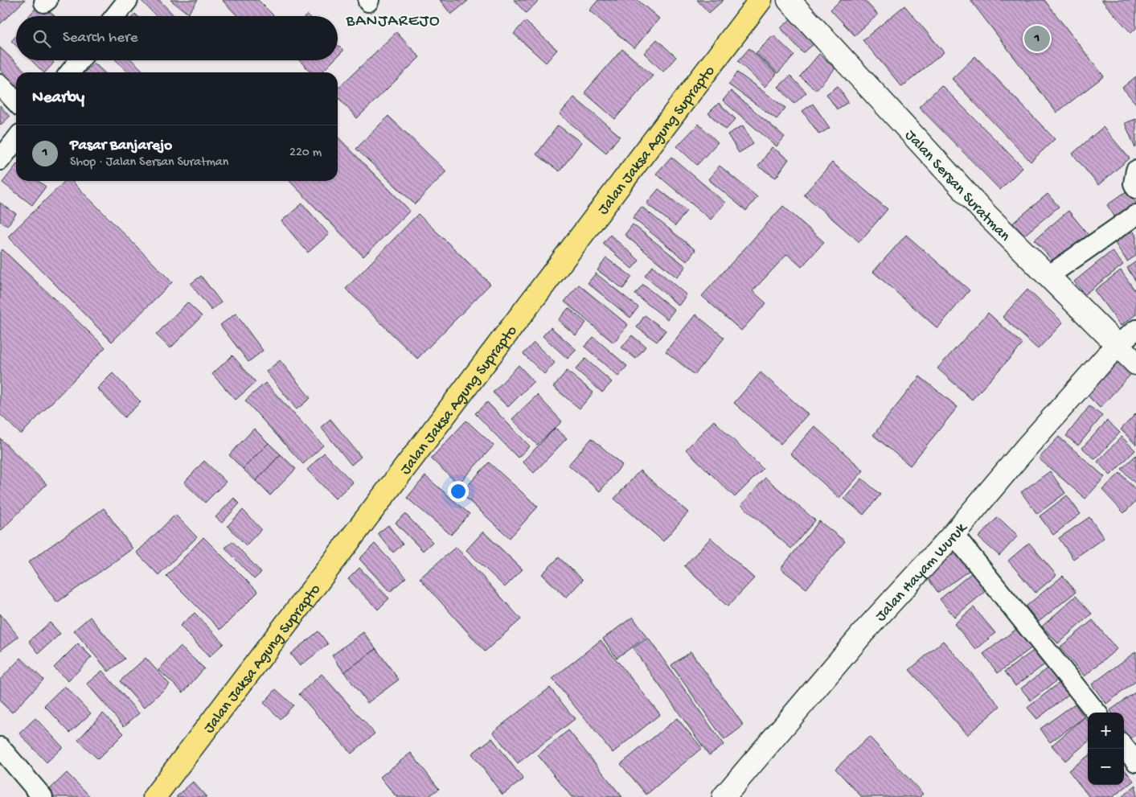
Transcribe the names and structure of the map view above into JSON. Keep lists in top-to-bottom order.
{
  "streets": {
    "main road": ["Jalan Jaksa Agung Suprapto"],
    "street": ["Jalan Sersan Suratman", "Jalan Hayam Wuruk"]
  },
  "crossings": [
    ["Jalan Sersan Suratman", "Jalan Hayam Wuruk"]
  ],
  "districts": ["BANJAREJO"],
  "page": {
    "search": "Search here",
    "pins": "1",
    "heading": "Nearby",
    "list": [
      {
        "mark": "1",
        "name": "Pasar Banjarejo",
        "note": "Shop · Jalan Sersan Suratman",
        "value": "220 m"
      }
    ],
    "map_buttons": ["+", "−"]
  }
}
